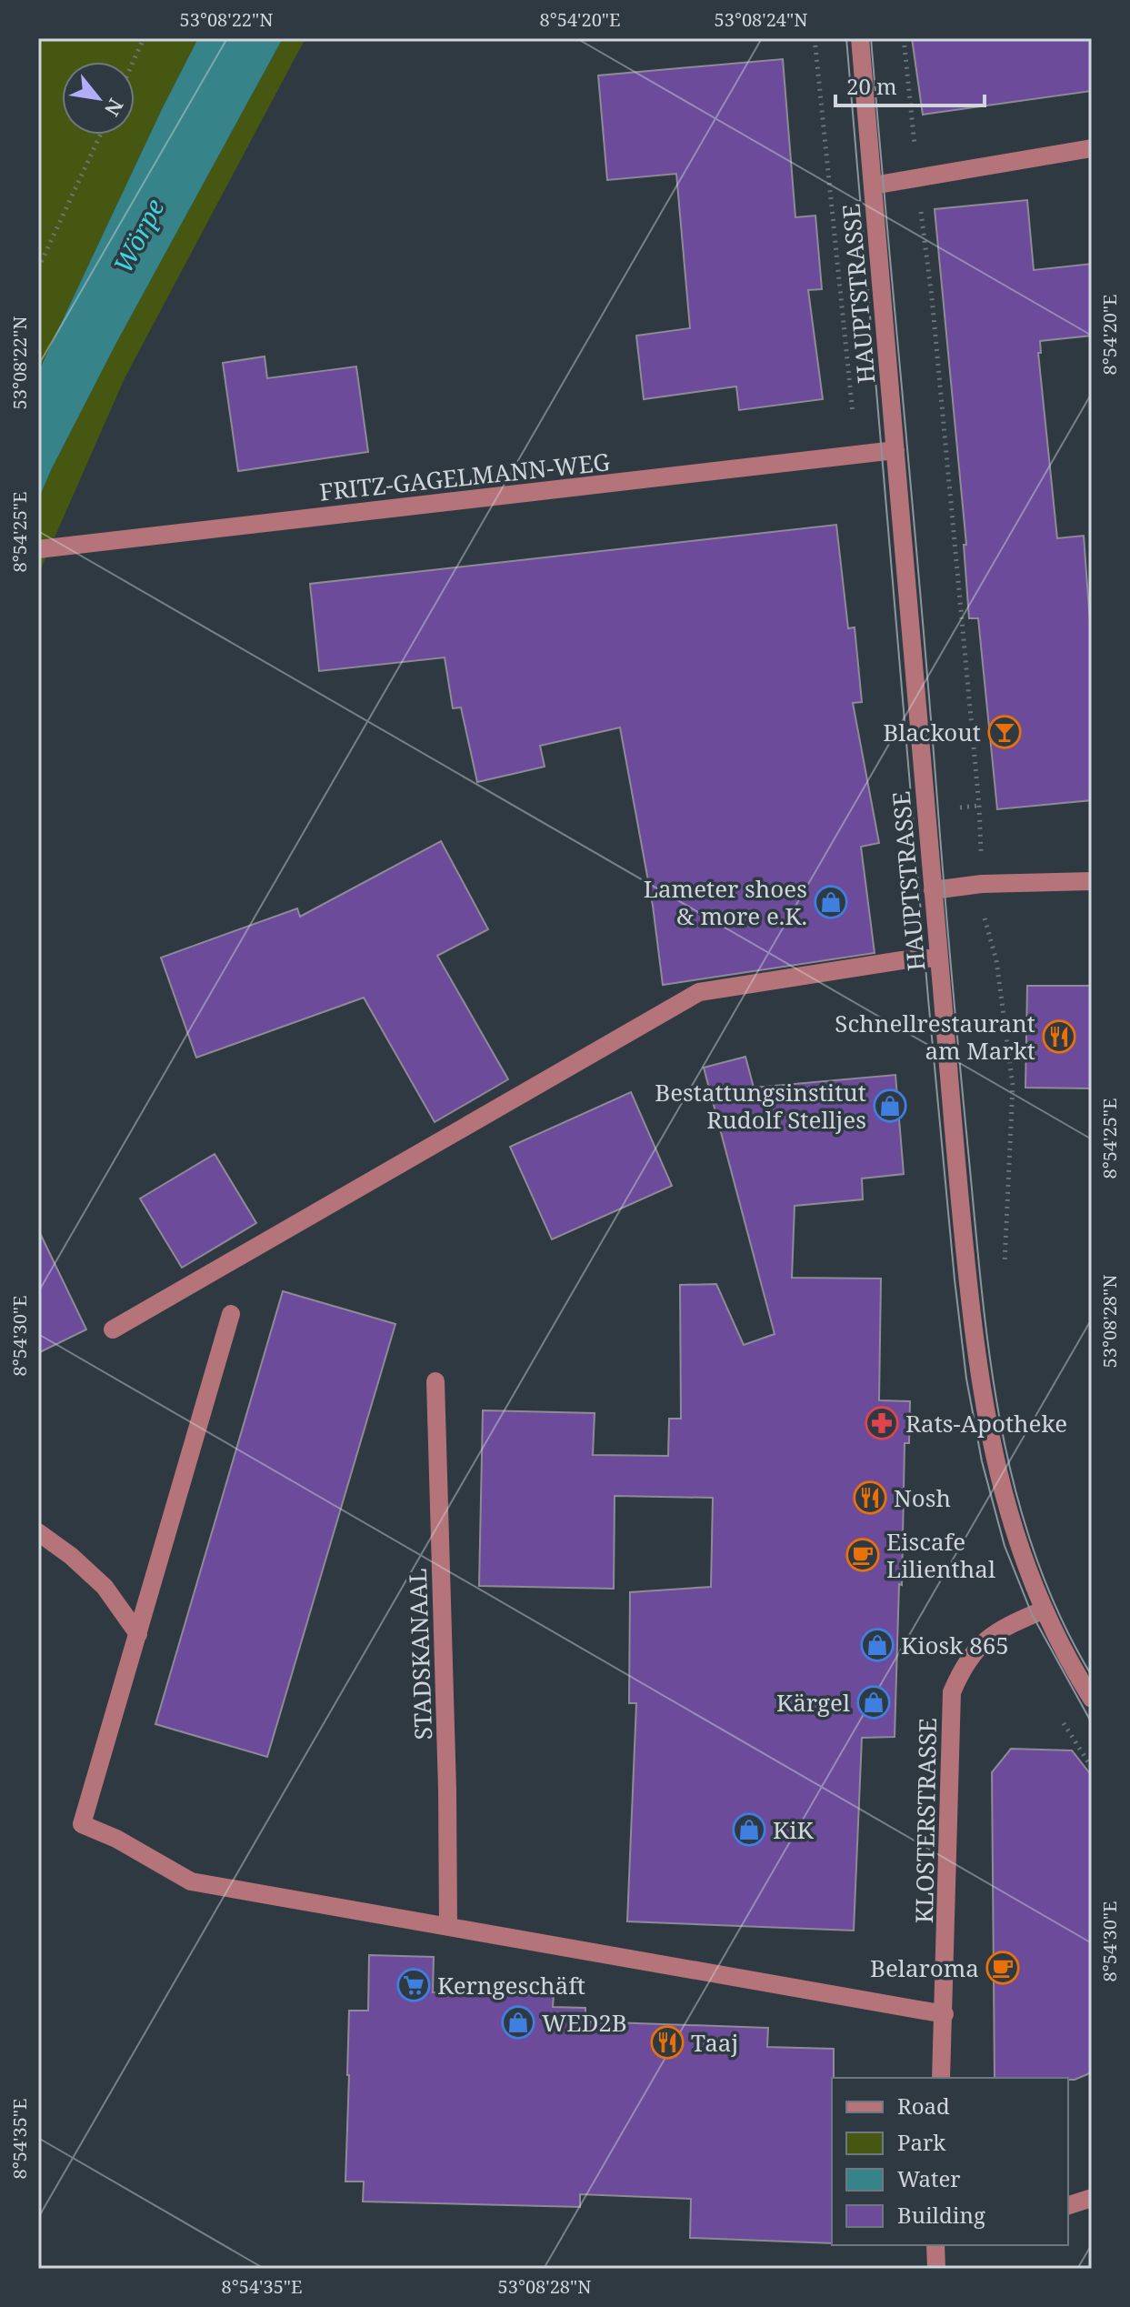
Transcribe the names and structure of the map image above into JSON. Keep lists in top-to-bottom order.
{
  "streets": {
    "street": [
      "HAUPTSTRASSE",
      "FRITZ-GAGELMANN-WEG",
      "STADSKANAAL",
      "KLOSTERSTRASSE"
    ]
  },
  "crossings": [
    ["HAUPTSTRASSE", "FRITZ-GAGELMANN-WEG"],
    ["HAUPTSTRASSE", "KLOSTERSTRASSE"]
  ],
  "water": ["Wörpe"],
  "places": {
    "bar": ["Blackout"],
    "shop": [
      "Lameter shoes & more e.K.",
      "Bestattungsinstitut Rudolf Stelljes",
      "Kiosk 865",
      "Kärgel",
      "KiK",
      "WED2B"
    ],
    "restaurant": ["Schnellrestaurant am Markt", "Nosh", "Taaj"],
    "pharmacy": ["Rats-Apotheke"],
    "cafe": ["Eiscafe Lilienthal", "Belaroma"],
    "supermarket": ["Kerngeschäft"]
  },
  "legend": [
    "Road",
    "Park",
    "Water",
    "Building"
  ],
  "scale_bar": "20 m",
  "north": "bottom right",
  "coordinates": [
    "53°08'22\"N",
    "8°54'20\"E",
    "53°08'24\"N",
    "8°54'25\"E",
    "53°08'28\"N",
    "8°54'30\"E",
    "8°54'35\"E"
  ]
}
